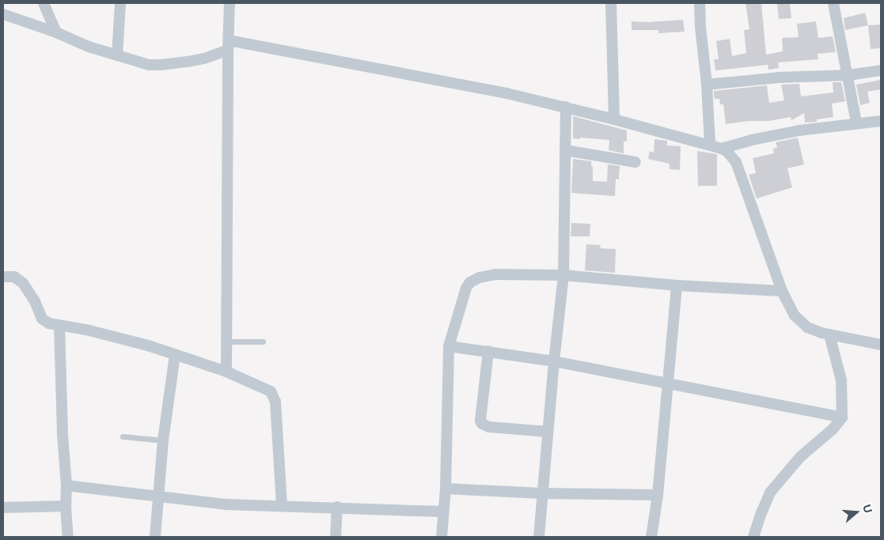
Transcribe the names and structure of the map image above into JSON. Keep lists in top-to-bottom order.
{
  "north": "right"
}
